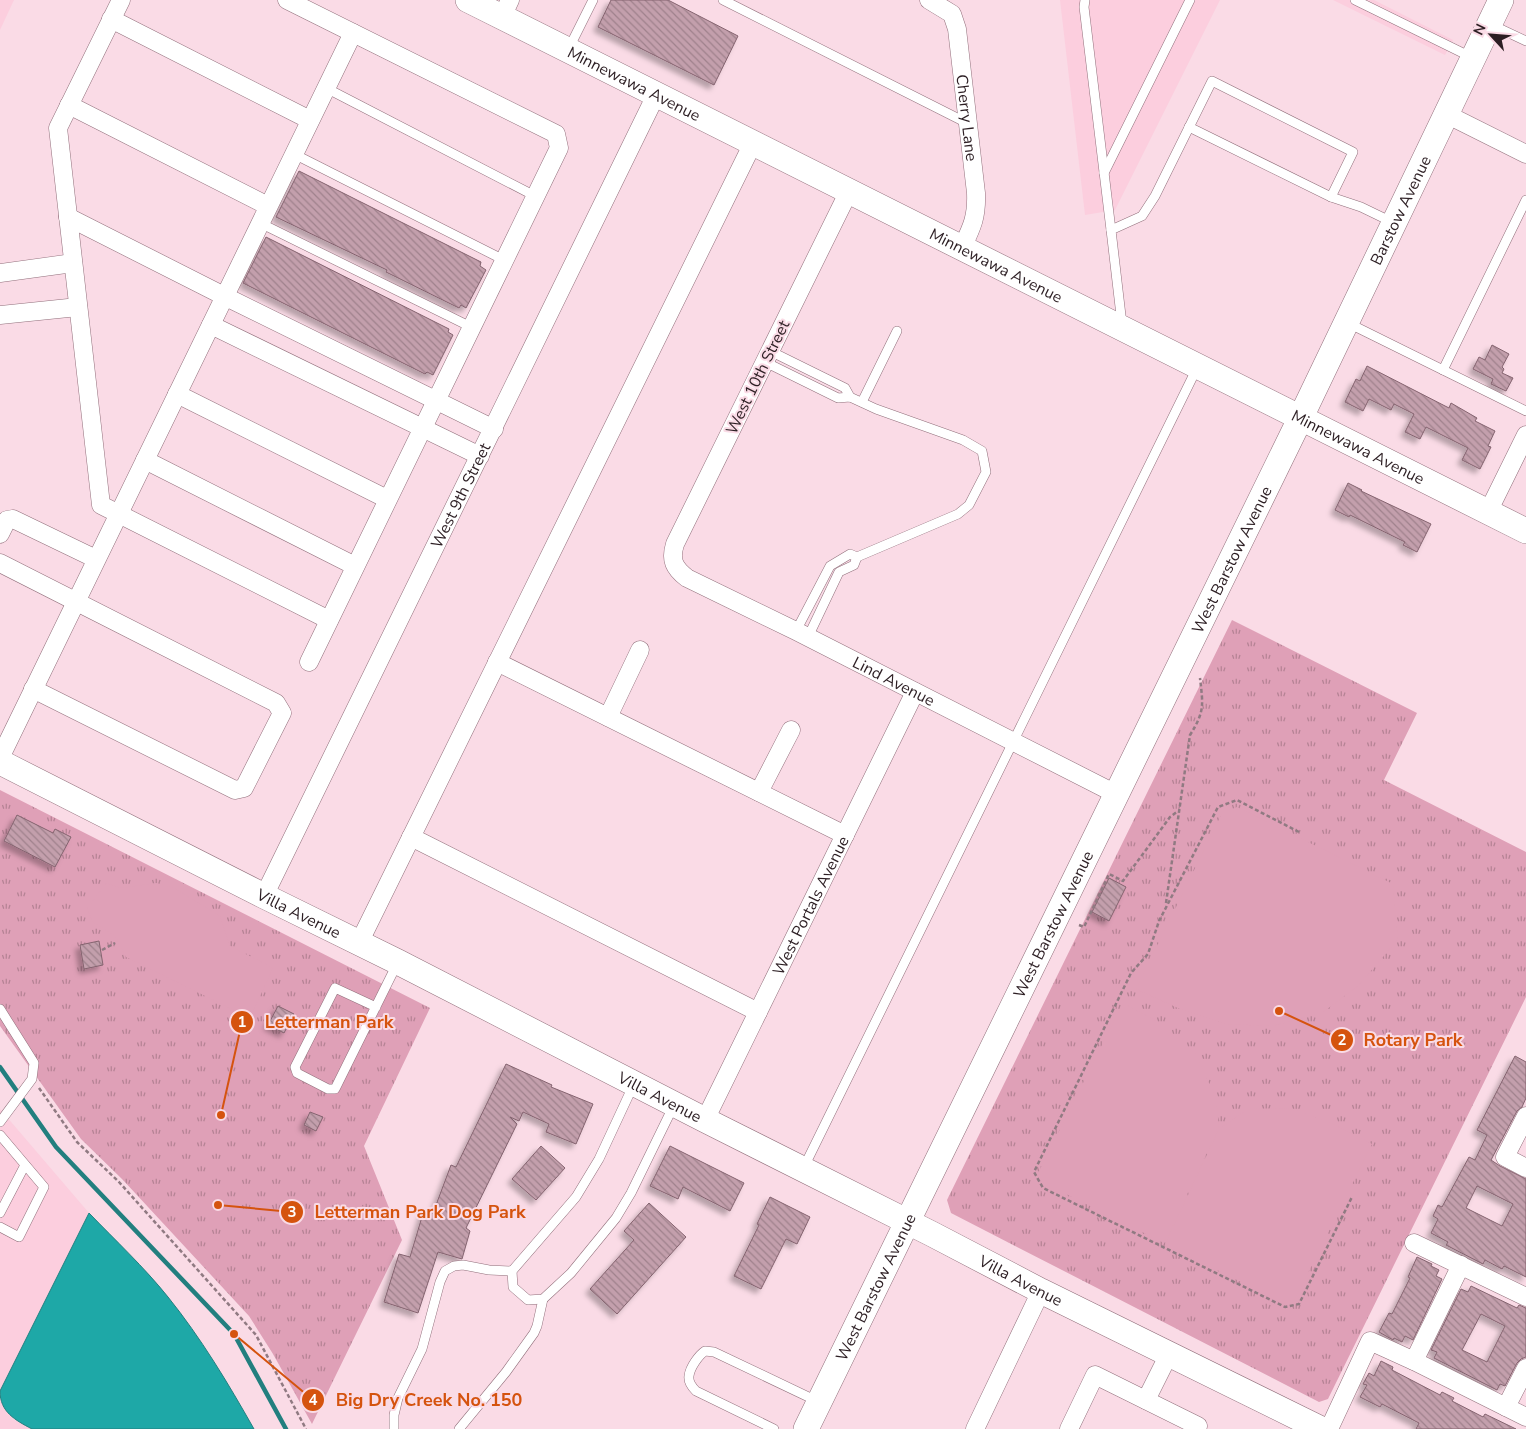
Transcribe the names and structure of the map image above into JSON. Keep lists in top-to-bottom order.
{
  "streets": {
    "main road": [
      "Minnewawa Avenue",
      "Barstow Avenue",
      "West Barstow Avenue",
      "Villa Avenue"
    ],
    "street": [
      "Cherry Lane",
      "West 10th Street",
      "West 9th Street",
      "Lind Avenue",
      "West Portals Avenue"
    ]
  },
  "crossings": [
    ["Minnewawa Avenue", "Cherry Lane"],
    ["Minnewawa Avenue", "Barstow Avenue"],
    ["Minnewawa Avenue", "West 10th Street"],
    ["Minnewawa Avenue", "West 9th Street"],
    ["Minnewawa Avenue", "West Barstow Avenue"],
    ["Barstow Avenue", "West Barstow Avenue"],
    ["West 10th Street", "Lind Avenue"],
    ["West 9th Street", "Villa Avenue"],
    ["West Barstow Avenue", "Lind Avenue"],
    ["West Barstow Avenue", "Villa Avenue"],
    ["Lind Avenue", "West Portals Avenue"],
    ["West Portals Avenue", "Villa Avenue"]
  ],
  "places": [
    "Rotary Park",
    "Letterman Park",
    "Letterman Park Dog Park",
    "Big Dry Creek No. 150"
  ],
  "north": "top left"
}
